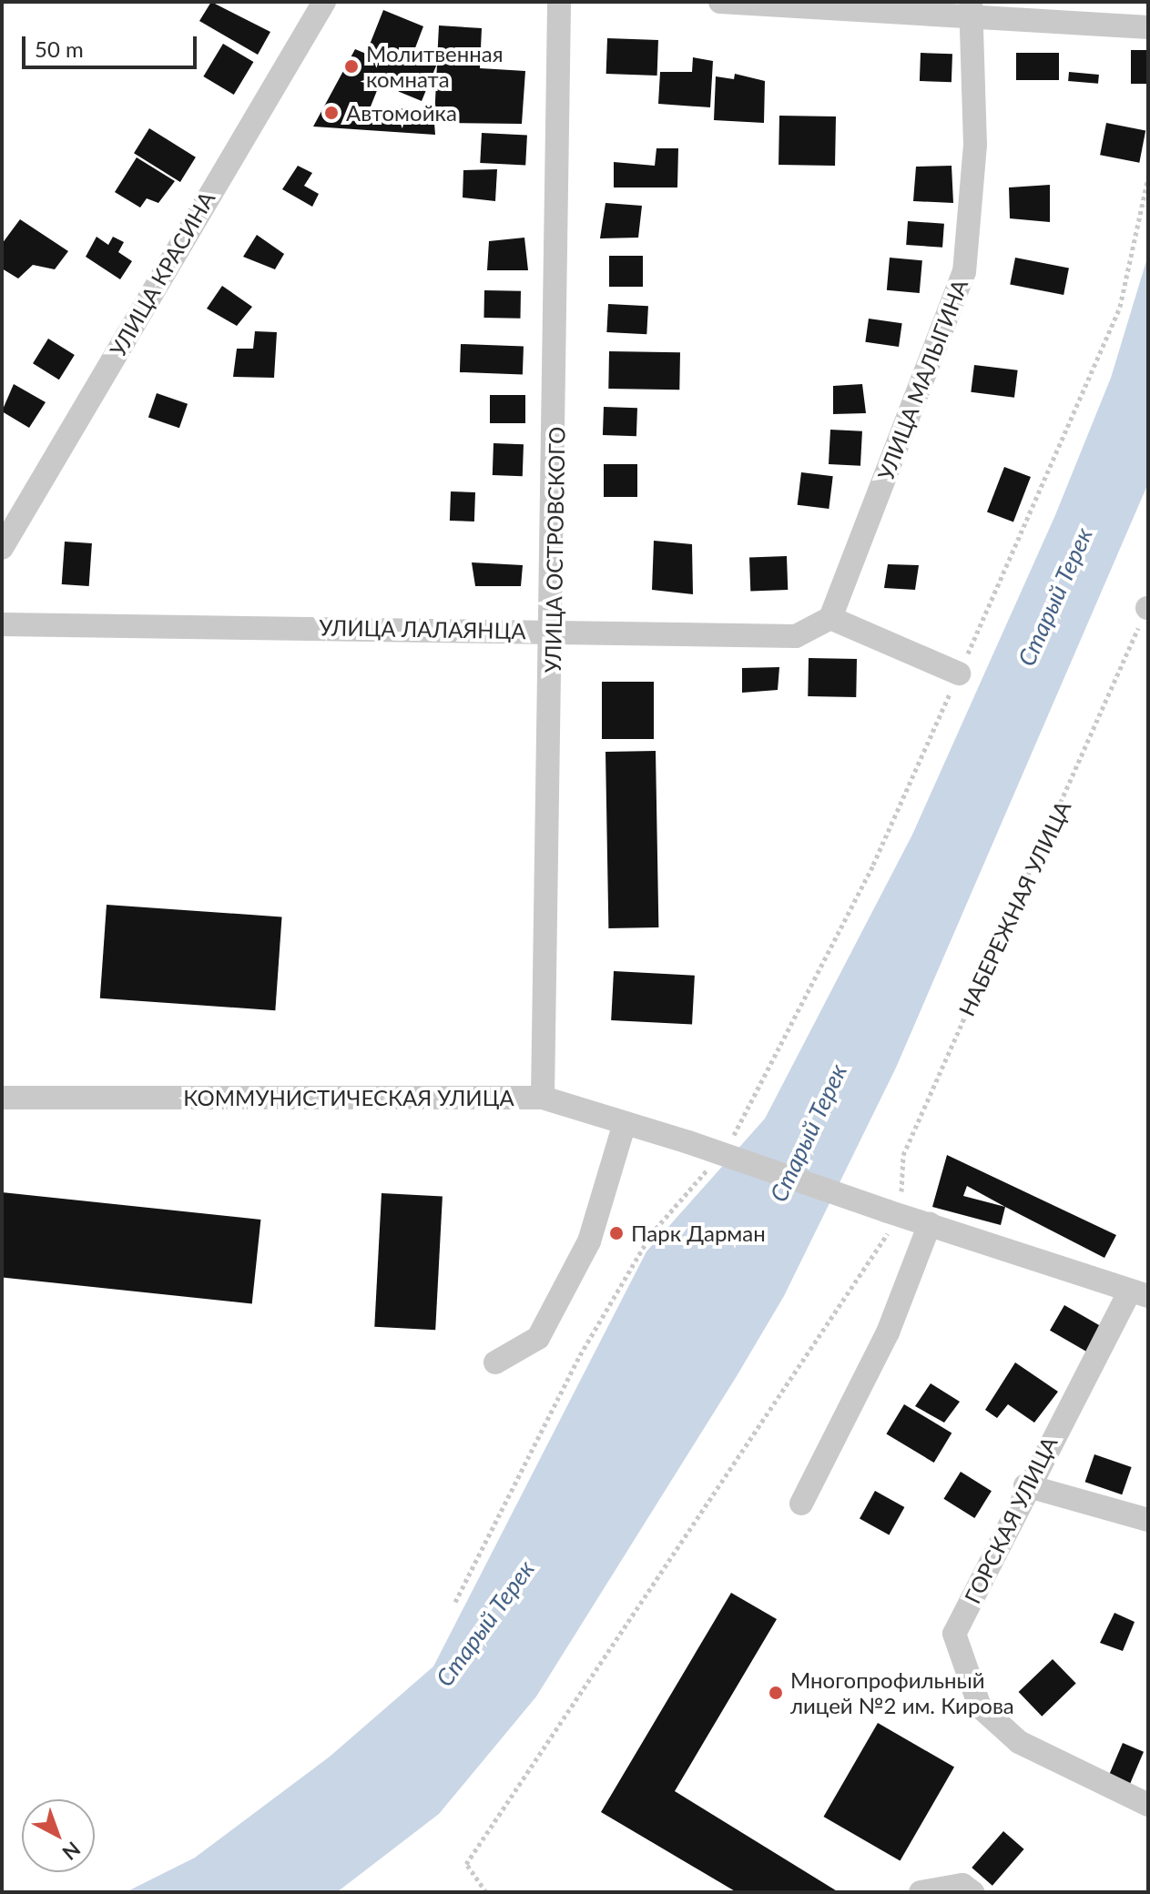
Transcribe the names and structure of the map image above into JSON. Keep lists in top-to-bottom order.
{
  "streets": {
    "street": [
      "УЛИЦА КРАСИНА",
      "УЛИЦА МАЛЫГИНА",
      "УЛИЦА ОСТРОВСКОГО",
      "УЛИЦА ЛАЛАЯНЦА",
      "КОММУНИСТИЧЕСКАЯ УЛИЦА",
      "ГОРСКАЯ УЛИЦА"
    ],
    "path": ["НАБЕРЕЖНАЯ УЛИЦА"]
  },
  "crossings": [
    ["УЛИЦА МАЛЫГИНА", "УЛИЦА ЛАЛАЯНЦА"],
    ["УЛИЦА ОСТРОВСКОГО", "УЛИЦА ЛАЛАЯНЦА"],
    ["УЛИЦА ОСТРОВСКОГО", "КОММУНИСТИЧЕСКАЯ УЛИЦА"],
    ["НАБЕРЕЖНАЯ УЛИЦА", "КОММУНИСТИЧЕСКАЯ УЛИЦА"]
  ],
  "water": ["Старый Терек"],
  "places": [
    "Молитвенная комната",
    "Автомойка",
    "Парк Дарман",
    "Многопрофильный лицей №2 им. Кирова"
  ],
  "scale_bar": "50 m",
  "north": "bottom right"
}
